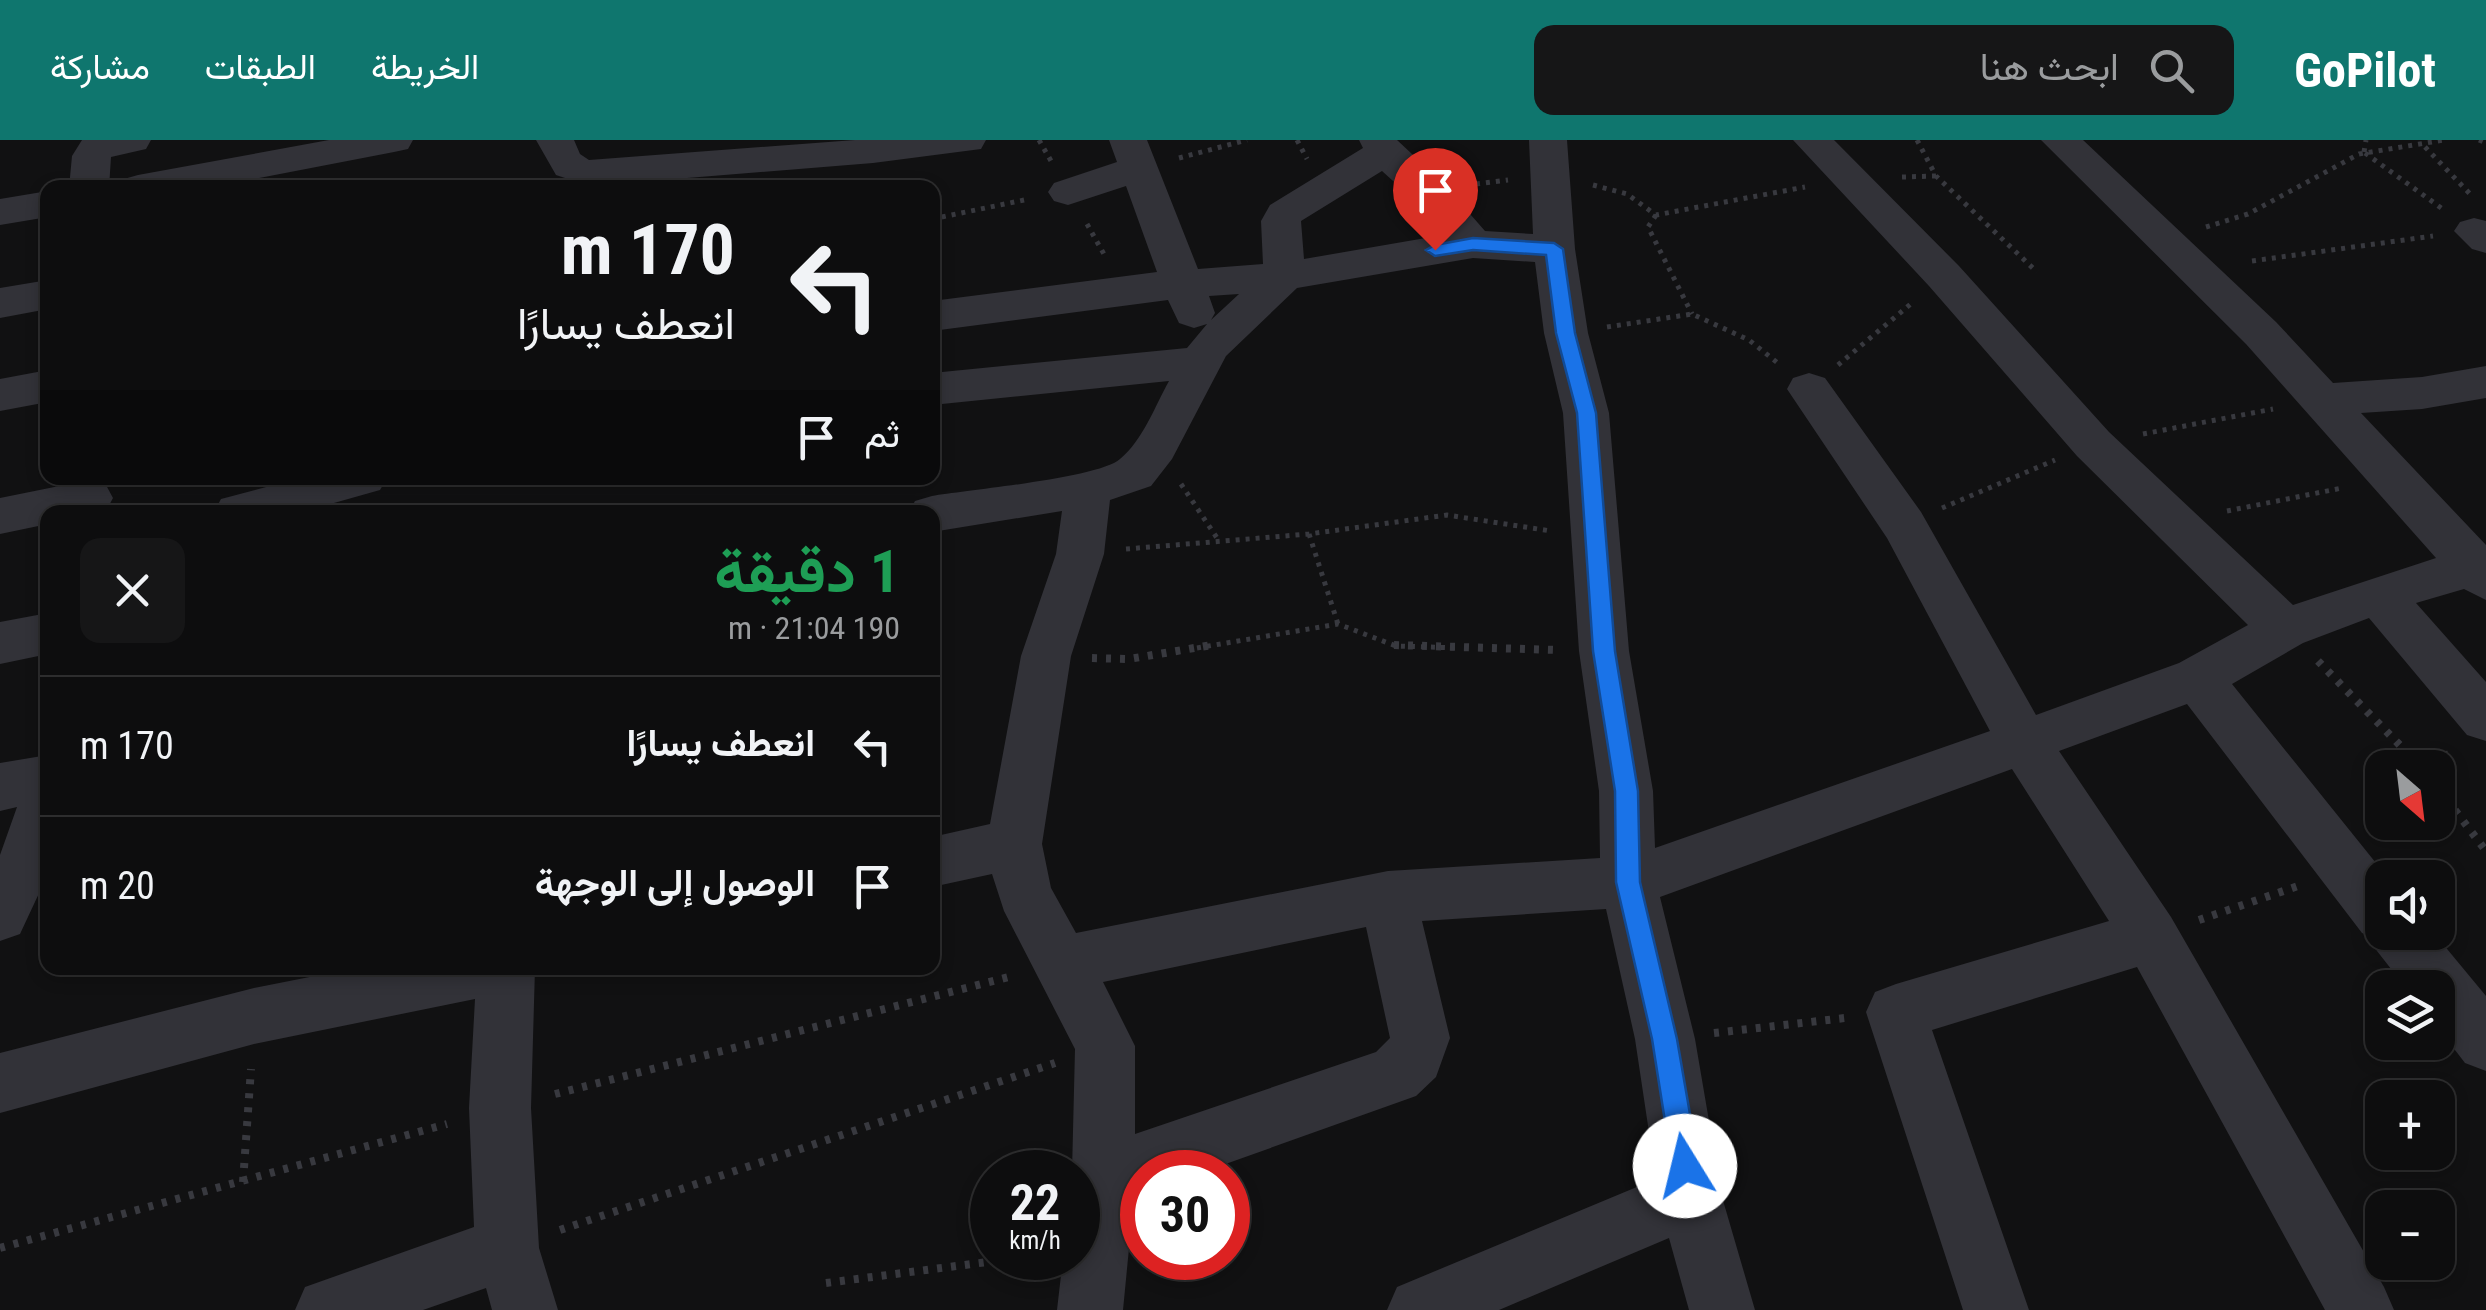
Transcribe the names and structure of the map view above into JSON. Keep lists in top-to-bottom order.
{
  "north": "bottom right",
  "page": {
    "header": "GoPilot",
    "search": "ابحث هنا",
    "nav": ["الخريطة", "الطبقات", "مشاركة"],
    "turn": ["170 m", "انعطف يسارًا"],
    "then": "ثم",
    "heading": ["1 دقيقة", "190 m · 21:04"],
    "list": [
      {
        "name": "انعطف يسارًا",
        "value": "170 m"
      },
      {
        "name": "الوصول إلى الوجهة",
        "value": "20 m"
      }
    ],
    "map_buttons": ["+", "−"],
    "speed": "22 km/h",
    "limit": "30"
  }
}
